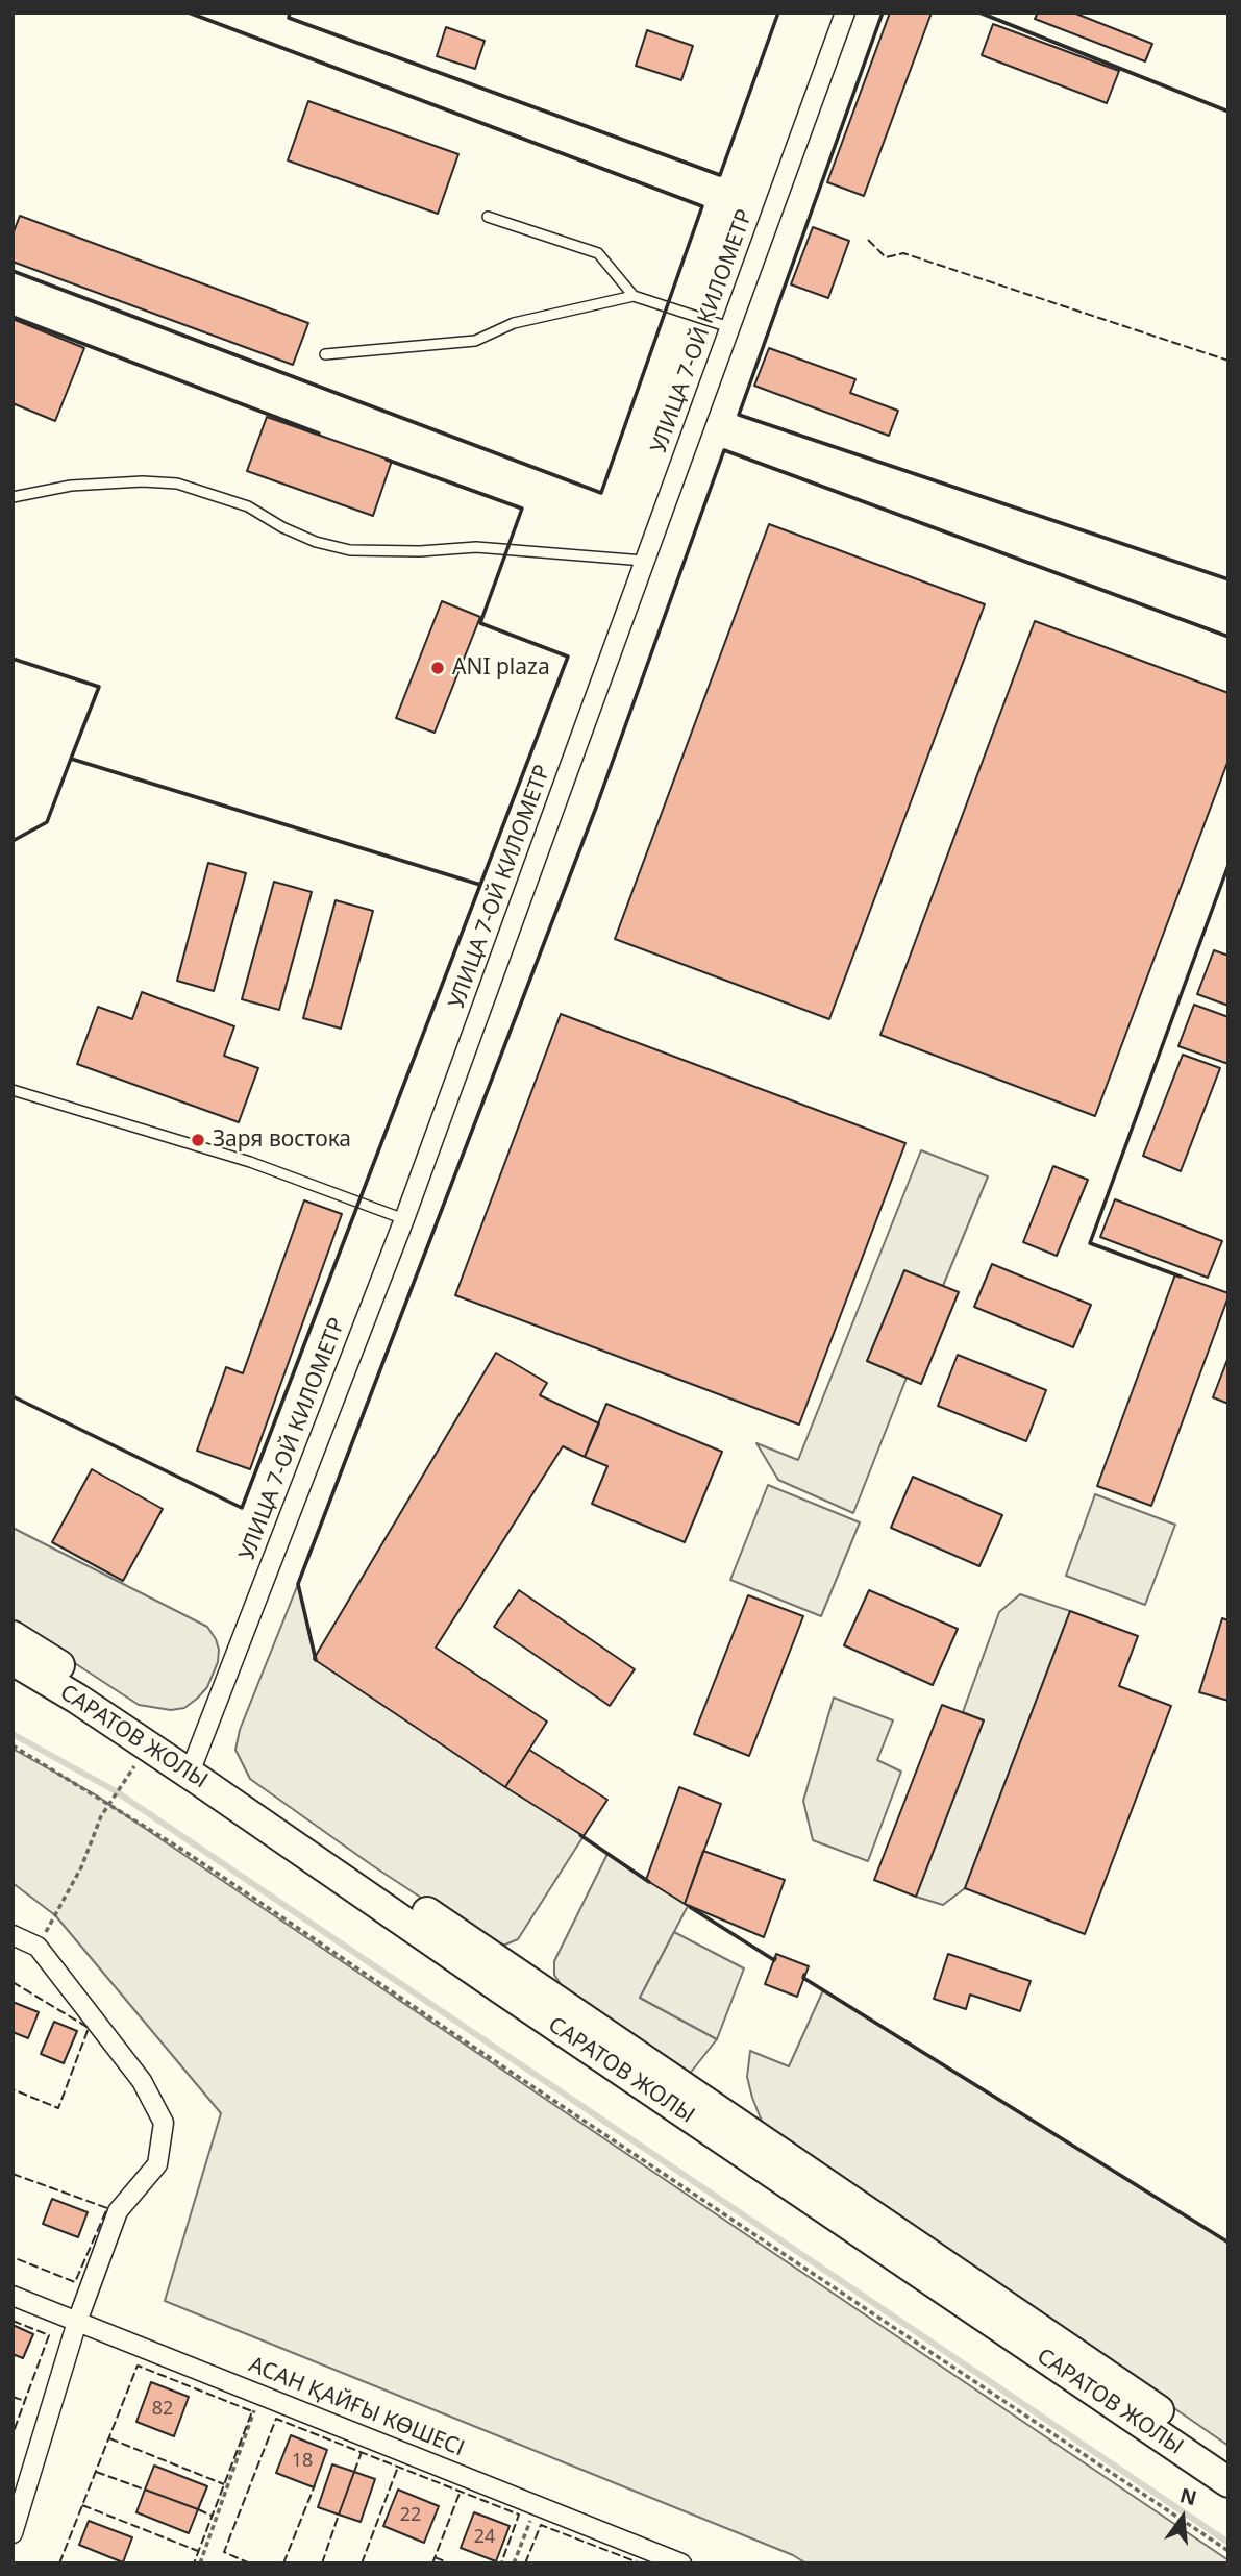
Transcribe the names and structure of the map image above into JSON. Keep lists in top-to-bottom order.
{
  "streets": {
    "main road": ["САРАТОВ ЖОЛЫ"],
    "street": ["УЛИЦА 7-ОЙ КИЛОМЕТР", "АСАН ҚАЙҒЫ КӨШЕСІ"]
  },
  "crossings": [
    ["УЛИЦА 7-ОЙ КИЛОМЕТР", "САРАТОВ ЖОЛЫ"]
  ],
  "places": ["ANI plaza", "Заря востока"],
  "house_numbers": [
    "82",
    "18",
    "22",
    "24"
  ],
  "north": "top"
}
